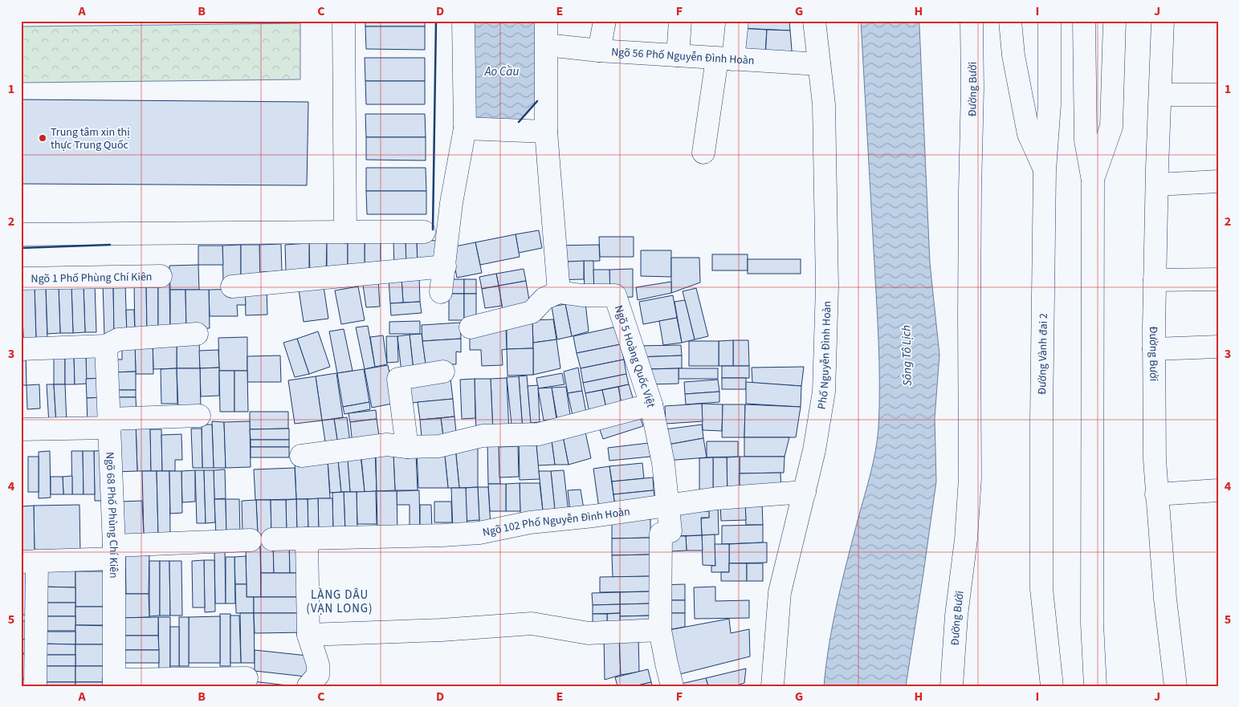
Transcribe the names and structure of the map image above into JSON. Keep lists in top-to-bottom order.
{
  "streets": {
    "main road": [
      "Ngõ 56 Phố Nguyễn Đình Hoàn",
      "Đường Bưởi",
      "Ngõ 1 Phố Phùng Chí Kiên",
      "Đường Vành đai 2",
      "Ngõ 5 Hoàng Quốc Việt",
      "Phố Nguyễn Đình Hoàn",
      "Ngõ 68 Phố Phùng Chí Kiên",
      "Ngõ 102 Phố Nguyễn Đình Hoàn"
    ]
  },
  "crossings": [
    ["Ngõ 56 Phố Nguyễn Đình Hoàn", "Phố Nguyễn Đình Hoàn"],
    ["Ngõ 5 Hoàng Quốc Việt", "Ngõ 102 Phố Nguyễn Đình Hoàn"],
    ["Phố Nguyễn Đình Hoàn", "Ngõ 102 Phố Nguyễn Đình Hoàn"]
  ],
  "districts": ["LÀNG DÂU (VẠN LONG)"],
  "water": ["Ao Cầu", "Sông Tô Lịch"],
  "places": ["Trung tâm xin thị thực Trung Quốc"],
  "grid": {
    "columns": [
      "A",
      "B",
      "C",
      "D",
      "E",
      "F",
      "G",
      "H",
      "I",
      "J"
    ],
    "rows": [
      "1",
      "2",
      "3",
      "4",
      "5"
    ]
  }
}
